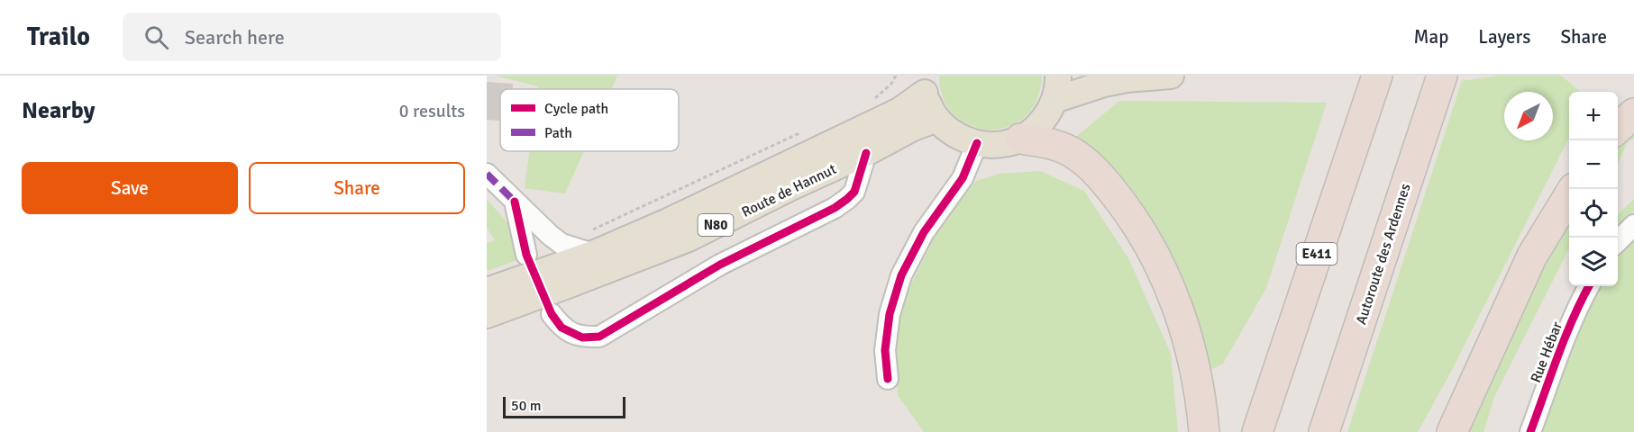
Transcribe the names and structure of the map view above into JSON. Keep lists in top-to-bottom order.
{
  "streets": {
    "highway": ["E411", "Autoroute des Ardennes"],
    "main road": ["Route de Hannut", "N80"],
    "street": ["Rue Hébar"]
  },
  "legend": ["Cycle path", "Path"],
  "scale_bar": "50 m",
  "north": "bottom left",
  "page": {
    "header": "Trailo",
    "search": "Search here",
    "nav": ["Map", "Layers", "Share"],
    "heading": ["Nearby", "0 results"],
    "map_buttons": ["+", "−"],
    "buttons": ["Save", "Share"],
    "scale": "50 m"
  }
}
